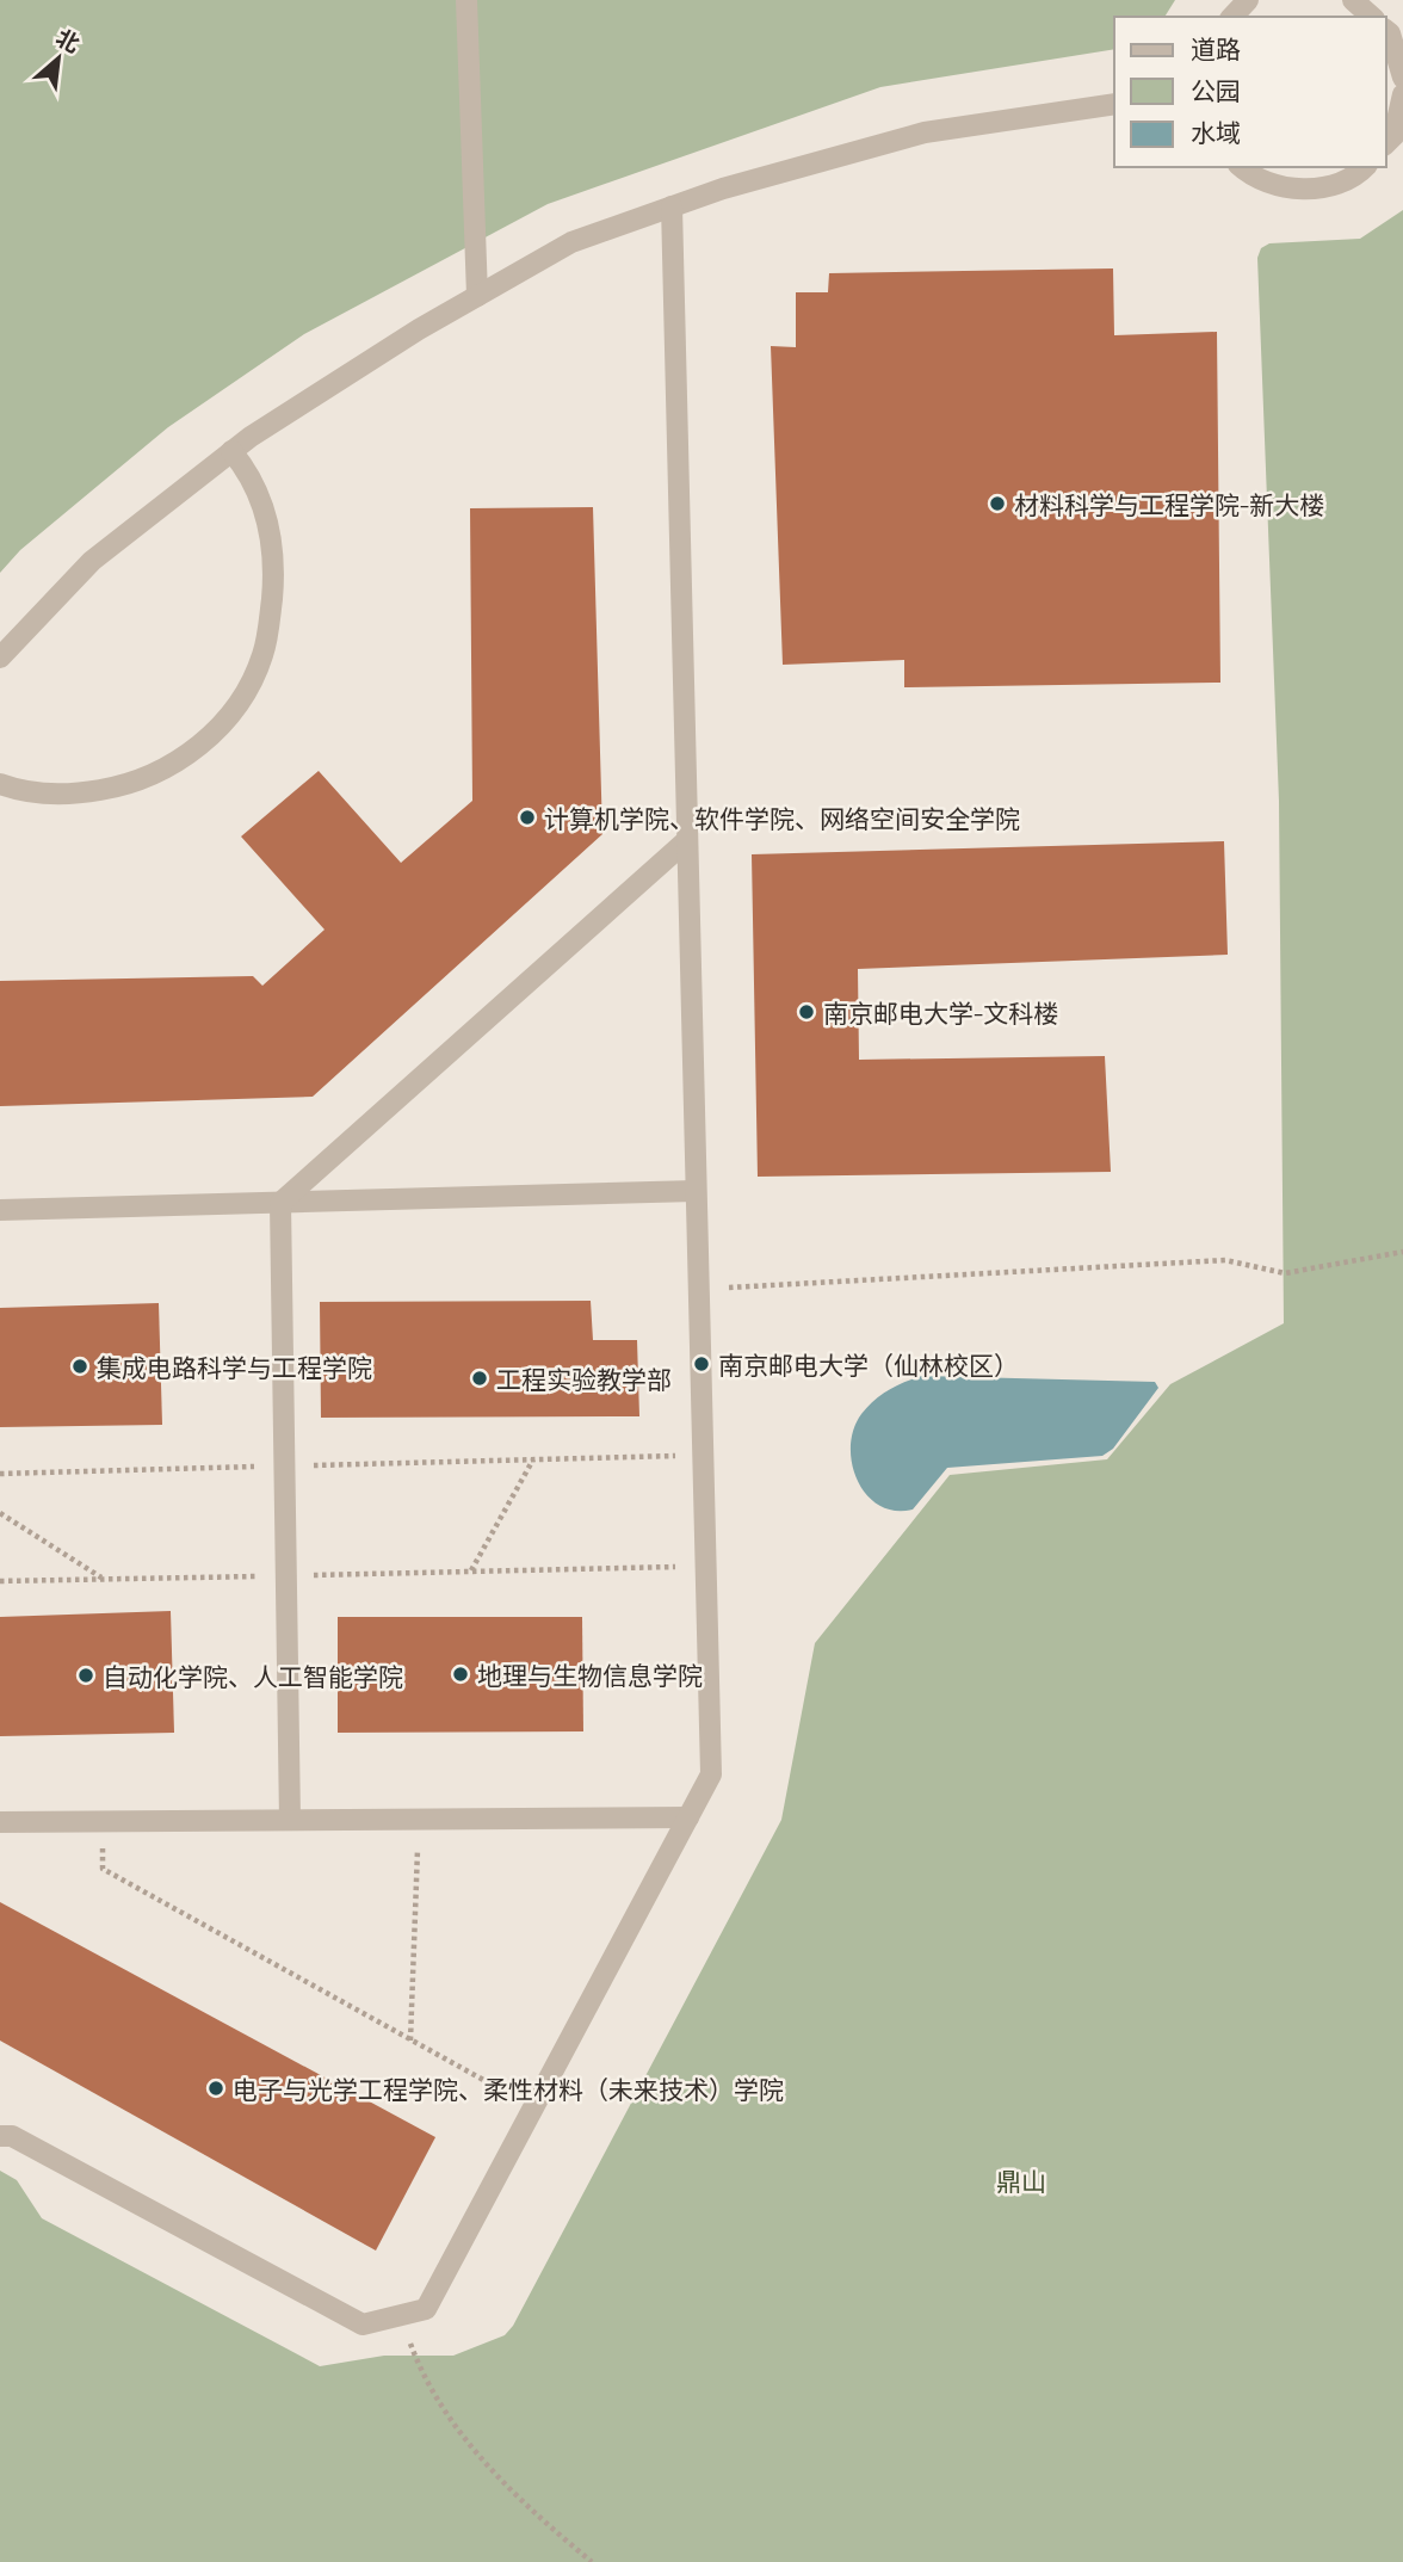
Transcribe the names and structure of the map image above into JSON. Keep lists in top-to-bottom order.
{
  "parks": ["鼎山"],
  "places": [
    "材料科学与工程学院-新大楼",
    "计算机学院、软件学院、网络空间安全学院",
    "南京邮电大学-文科楼",
    "南京邮电大学（仙林校区）",
    "集成电路科学与工程学院",
    "工程实验教学部",
    "地理与生物信息学院",
    "自动化学院、人工智能学院",
    "电子与光学工程学院、柔性材料（未来技术）学院"
  ],
  "legend": ["道路", "公园", "水域"],
  "north": "top right"
}
